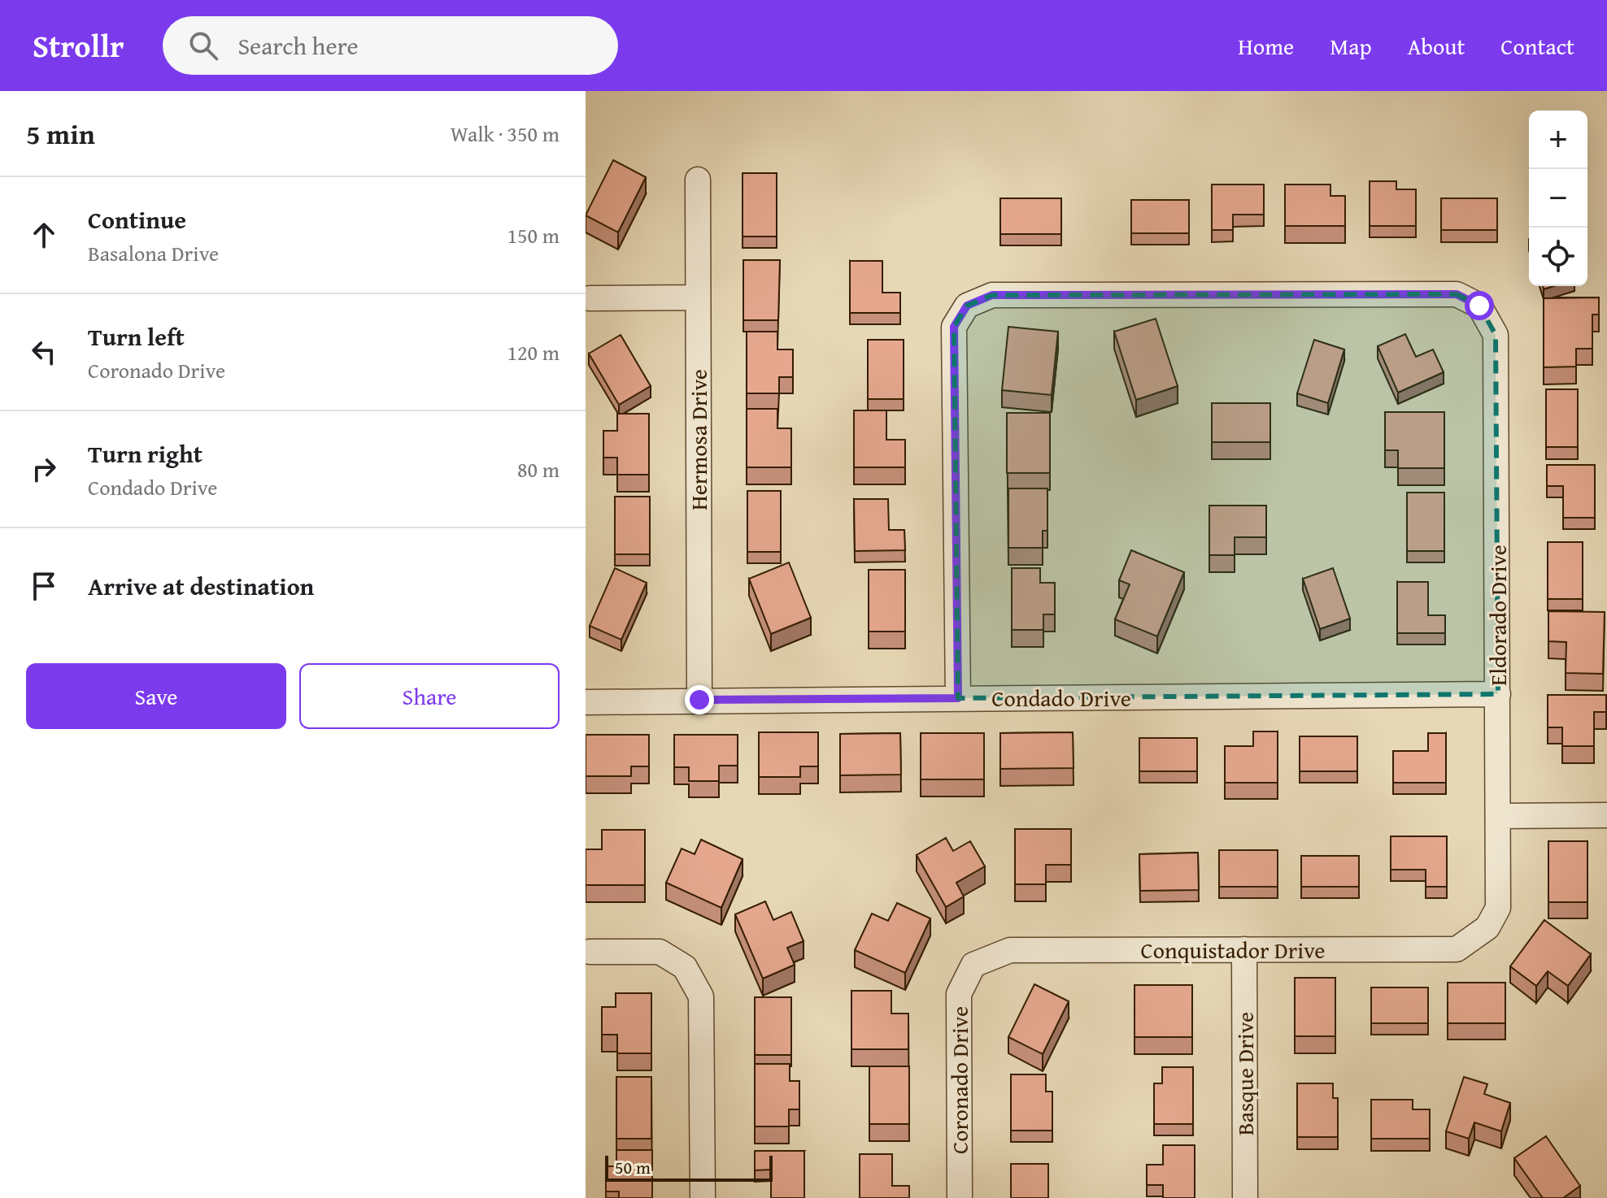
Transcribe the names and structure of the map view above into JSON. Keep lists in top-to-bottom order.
{
  "streets": {
    "street": [
      "Hermosa Drive",
      "Eldorado Drive",
      "Condado Drive",
      "Conquistador Drive",
      "Basque Drive",
      "Coronado Drive"
    ]
  },
  "crossings": [
    ["Hermosa Drive", "Condado Drive"],
    ["Eldorado Drive", "Condado Drive"],
    ["Eldorado Drive", "Conquistador Drive"],
    ["Conquistador Drive", "Basque Drive"],
    ["Conquistador Drive", "Coronado Drive"]
  ],
  "scale_bar": "50 m",
  "page": {
    "header": "Strollr",
    "search": "Search here",
    "nav": [
      "Home",
      "Map",
      "About",
      "Contact"
    ],
    "heading": ["5 min", "Walk · 350 m"],
    "map_buttons": ["+", "−"],
    "list": [
      ["Continue", "Basalona Drive", "150 m"],
      ["Turn left", "Coronado Drive", "120 m"],
      ["Turn right", "Condado Drive", "80 m"],
      "Arrive at destination"
    ],
    "buttons": ["Save", "Share"],
    "scale": "50 m"
  }
}
